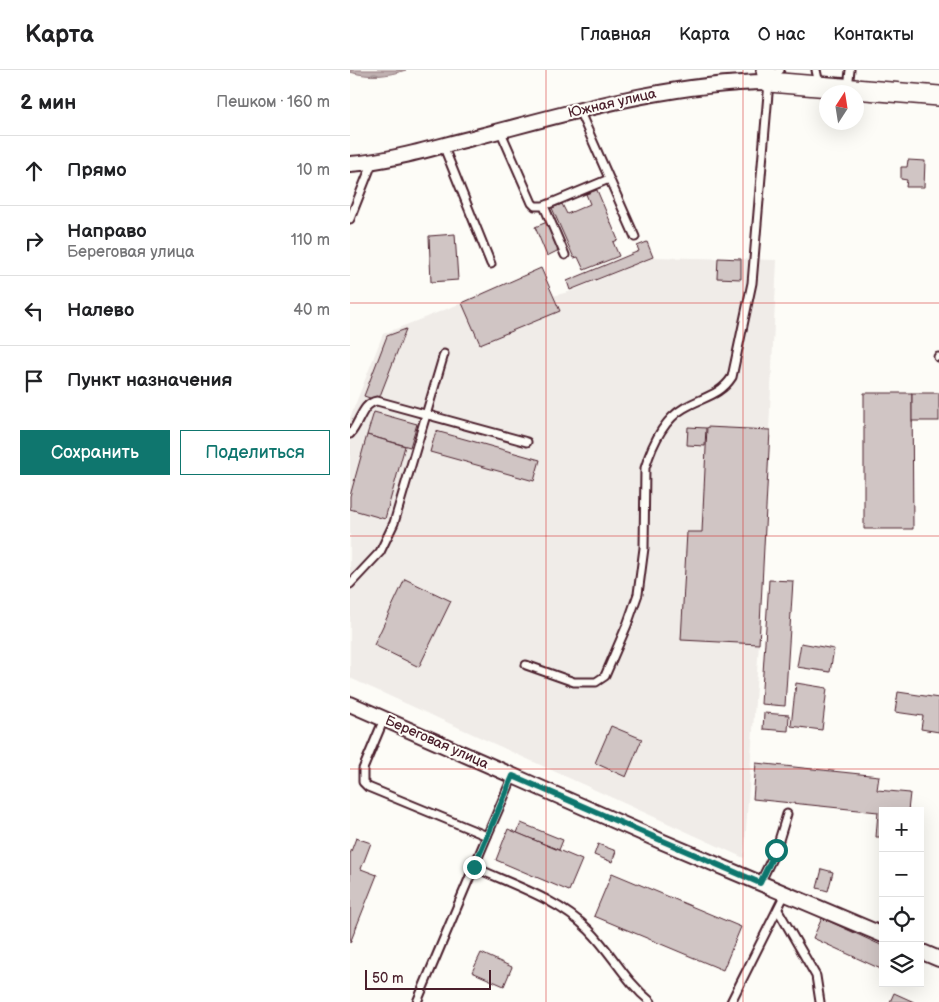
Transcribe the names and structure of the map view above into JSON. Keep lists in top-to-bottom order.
{
  "streets": {
    "street": ["Южная улица", "Береговая улица"]
  },
  "scale_bar": "50 m",
  "north": "top",
  "page": {
    "header": "Карта",
    "nav": [
      "Главная",
      "Карта",
      "О нас",
      "Контакты"
    ],
    "heading": ["2 мин", "Пешком · 160 m"],
    "list": [
      ["Прямо", "10 m"],
      ["Направо", "Береговая улица", "110 m"],
      ["Налево", "40 m"],
      "Пункт назначения"
    ],
    "buttons": ["Сохранить", "Поделиться"],
    "map_buttons": ["+", "−"],
    "scale": "50 m"
  }
}
